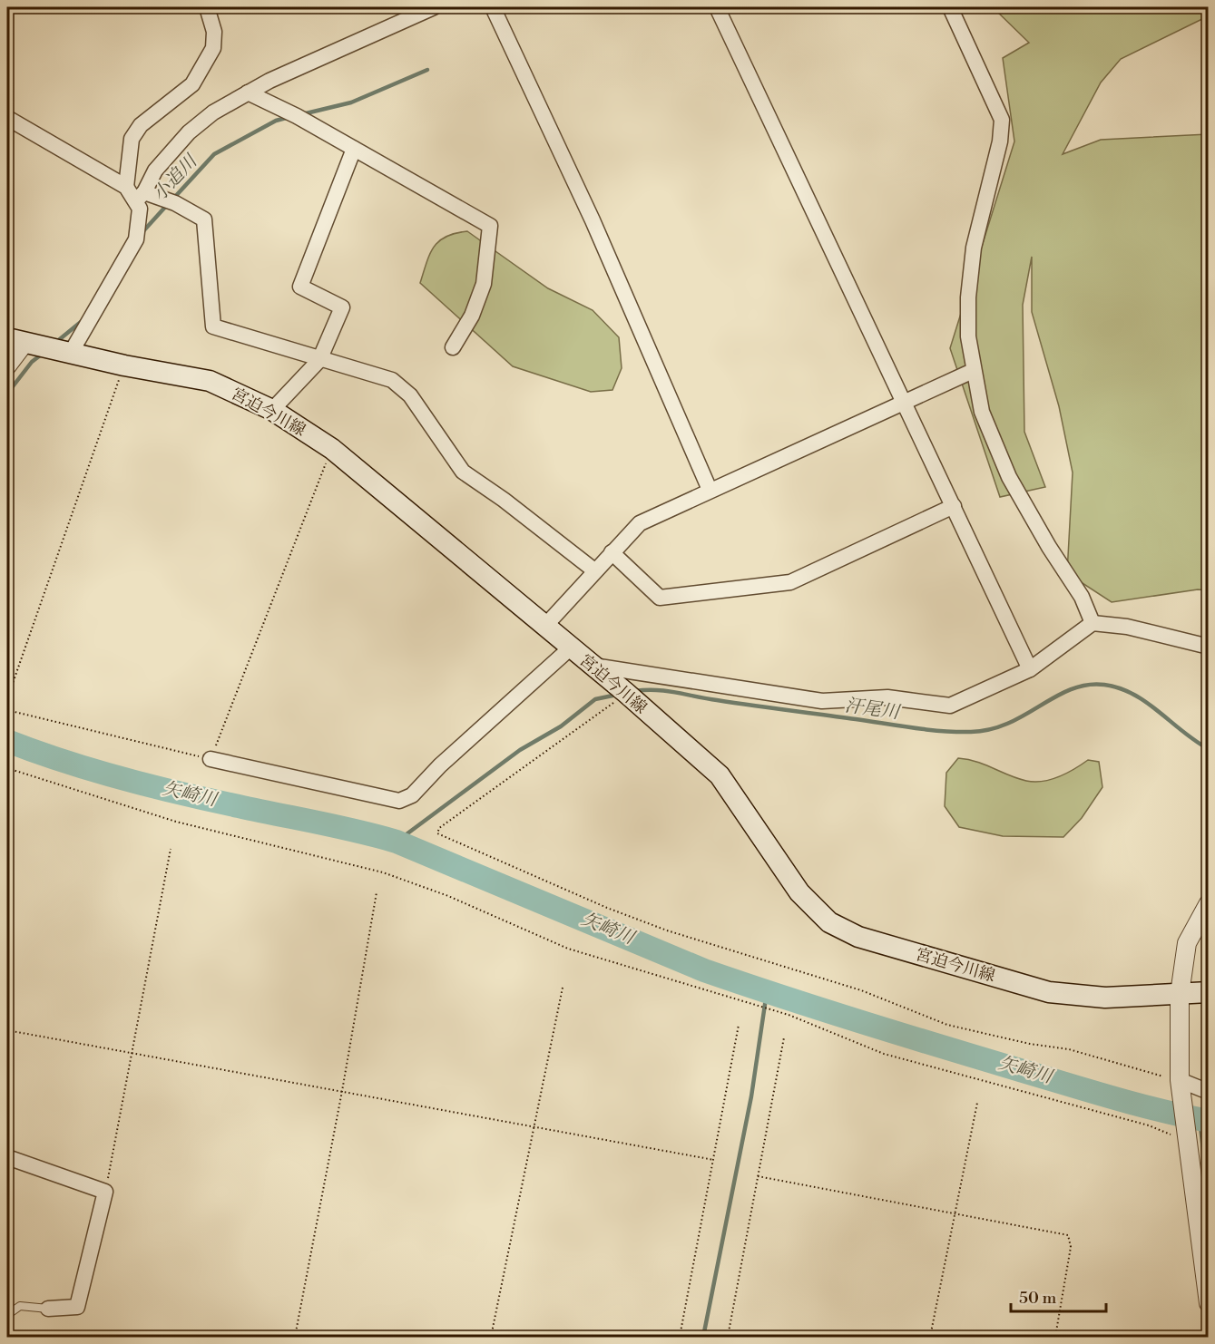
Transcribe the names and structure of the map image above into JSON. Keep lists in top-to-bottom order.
{
  "streets": {
    "main road": ["宮迫今川線"]
  },
  "water": ["小追川", "汗尾川", "矢崎川"],
  "scale_bar": "50 m"
}
